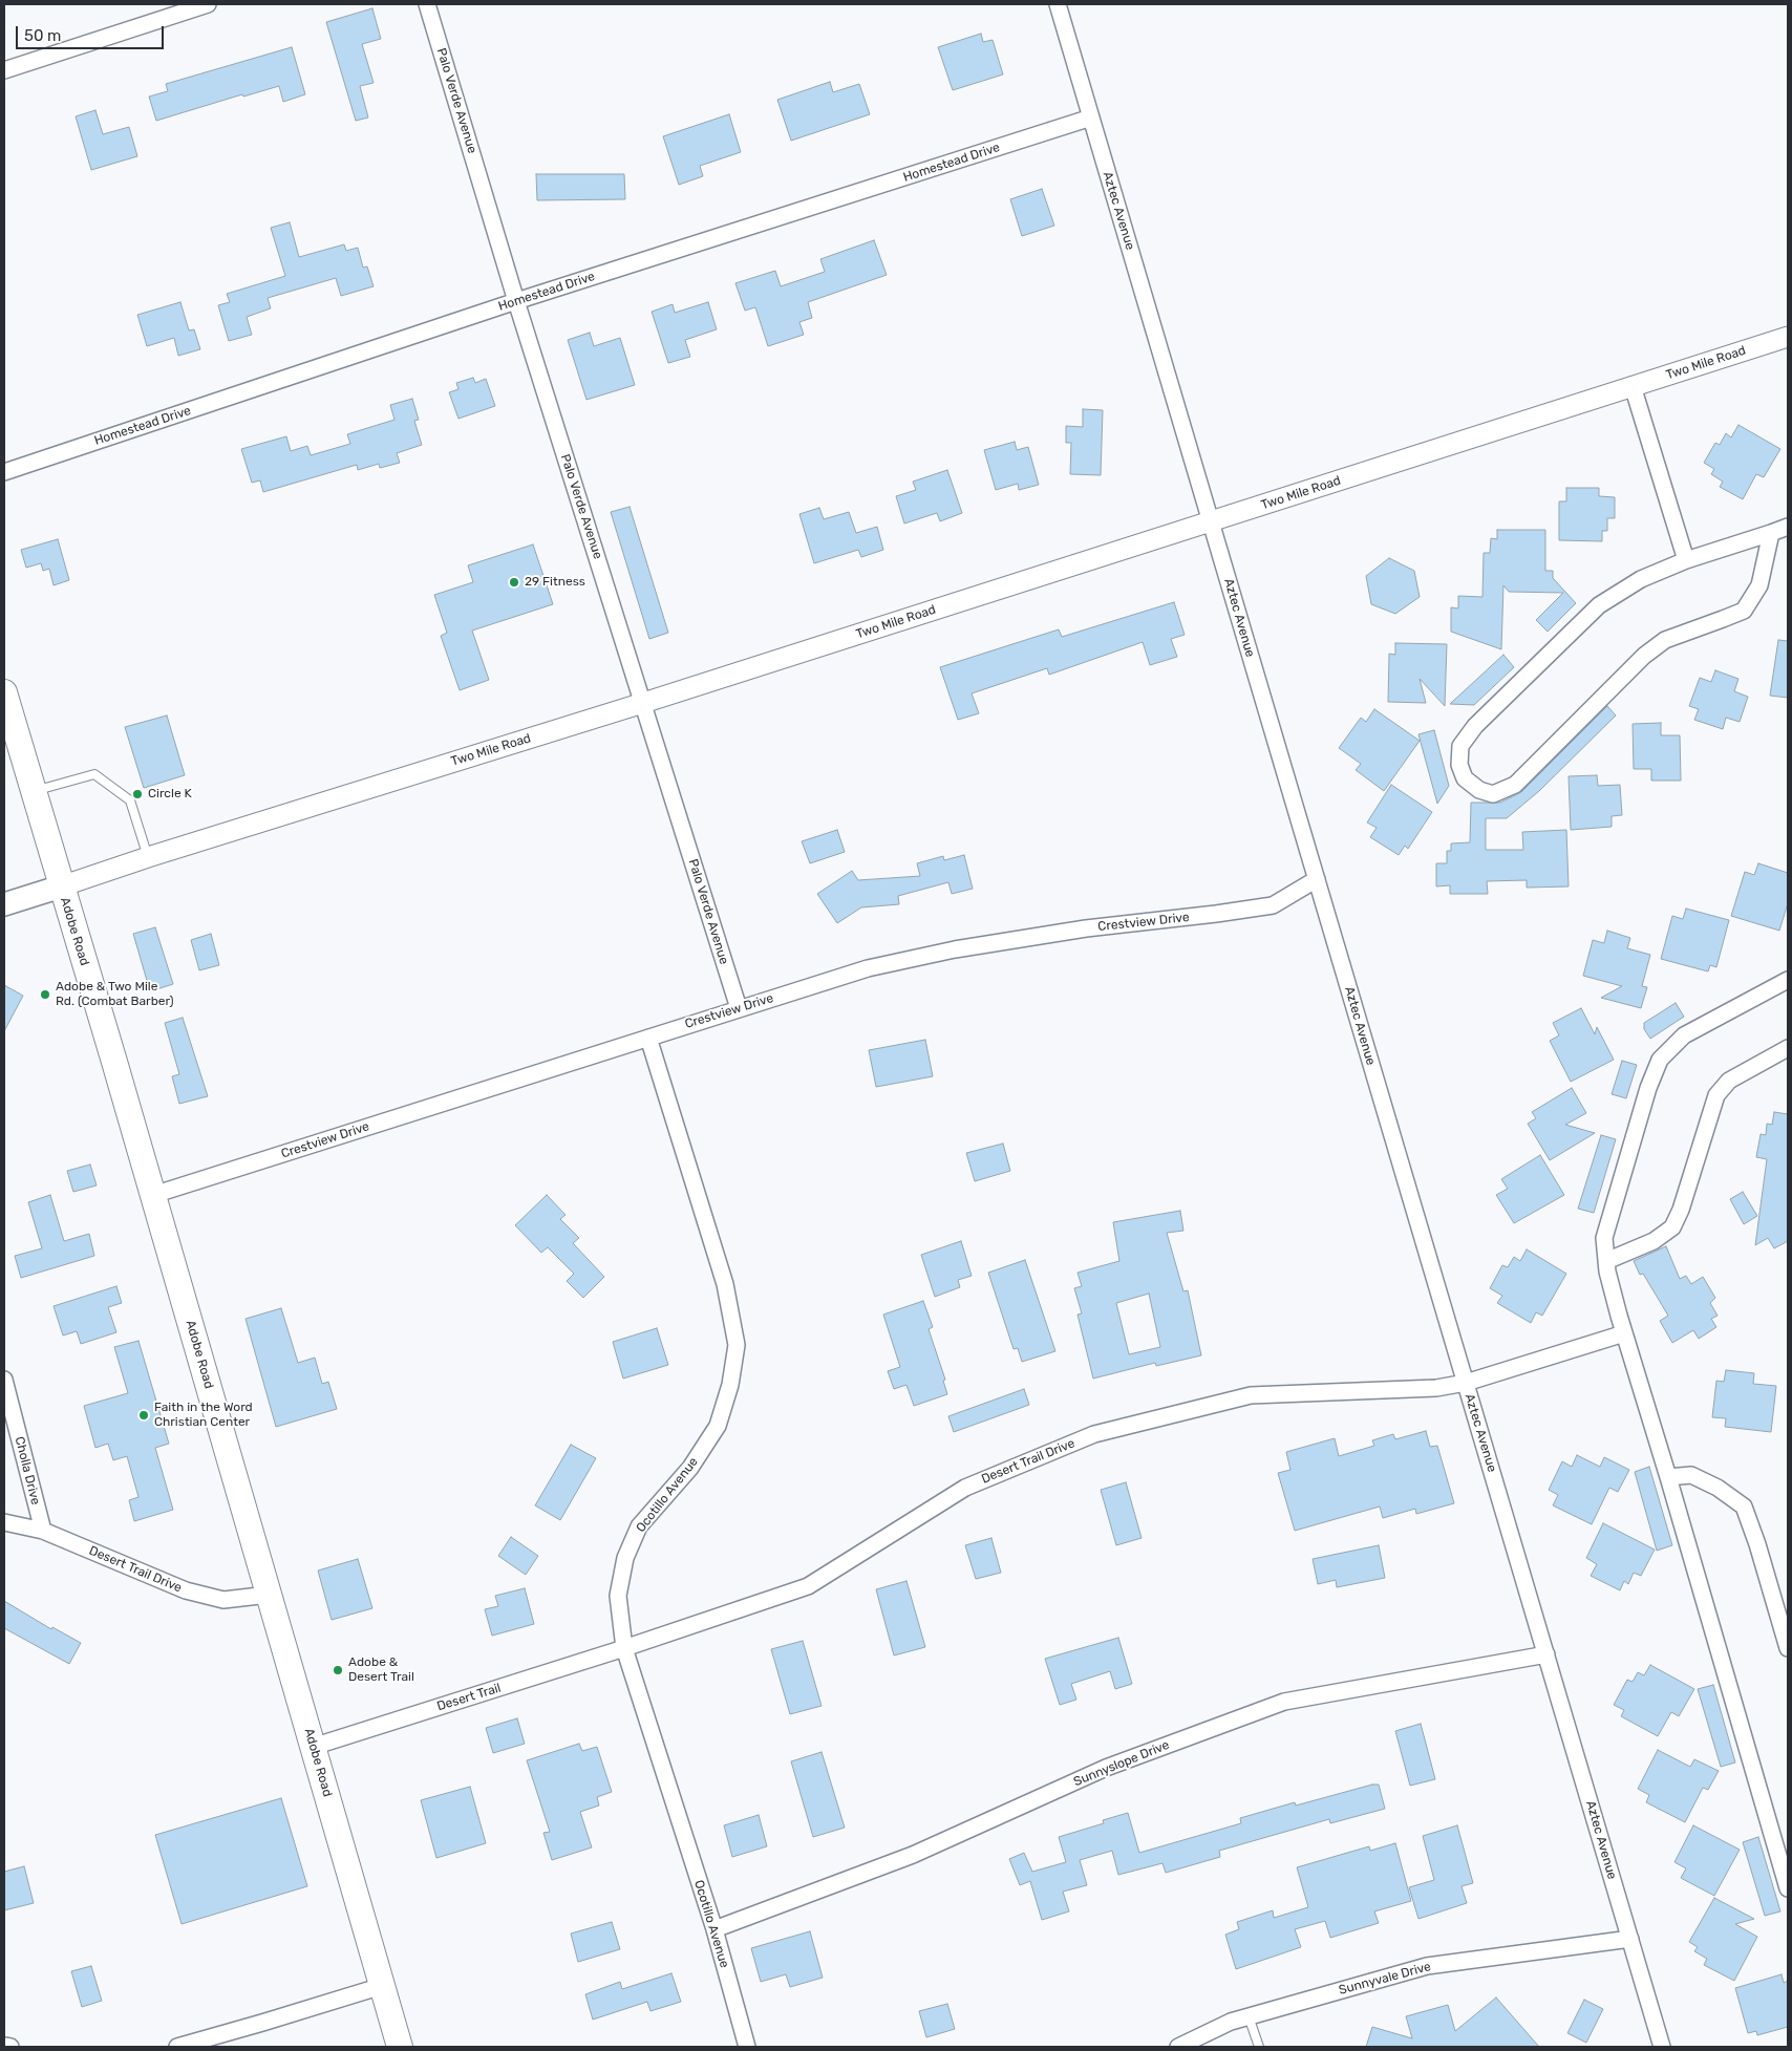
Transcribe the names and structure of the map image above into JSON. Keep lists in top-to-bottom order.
{
  "streets": {
    "main road": ["Two Mile Road", "Adobe Road"],
    "street": [
      "Palo Verde Avenue",
      "Homestead Drive",
      "Aztec Avenue",
      "Crestview Drive",
      "Desert Trail Drive",
      "Cholla Drive",
      "Ocotillo Avenue",
      "Desert Trail",
      "Sunnyslope Drive",
      "Sunnyvale Drive"
    ]
  },
  "crossings": [
    ["Palo Verde Avenue", "Homestead Drive"],
    ["Palo Verde Avenue", "Two Mile Road"],
    ["Palo Verde Avenue", "Crestview Drive"],
    ["Homestead Drive", "Aztec Avenue"],
    ["Aztec Avenue", "Two Mile Road"],
    ["Aztec Avenue", "Crestview Drive"],
    ["Aztec Avenue", "Desert Trail Drive"],
    ["Aztec Avenue", "Sunnyslope Drive"],
    ["Aztec Avenue", "Sunnyvale Drive"],
    ["Two Mile Road", "Adobe Road"],
    ["Crestview Drive", "Adobe Road"],
    ["Crestview Drive", "Ocotillo Avenue"],
    ["Adobe Road", "Desert Trail Drive"],
    ["Adobe Road", "Desert Trail"],
    ["Desert Trail Drive", "Cholla Drive"],
    ["Desert Trail Drive", "Ocotillo Avenue"],
    ["Desert Trail Drive", "Desert Trail"],
    ["Ocotillo Avenue", "Desert Trail"],
    ["Ocotillo Avenue", "Sunnyslope Drive"]
  ],
  "places": [
    "29 Fitness",
    "Circle K",
    "Adobe & Two Mile Rd. (Combat Barber)",
    "Faith in the Word Christian Center",
    "Adobe & Desert Trail"
  ],
  "scale_bar": "50 m"
}
